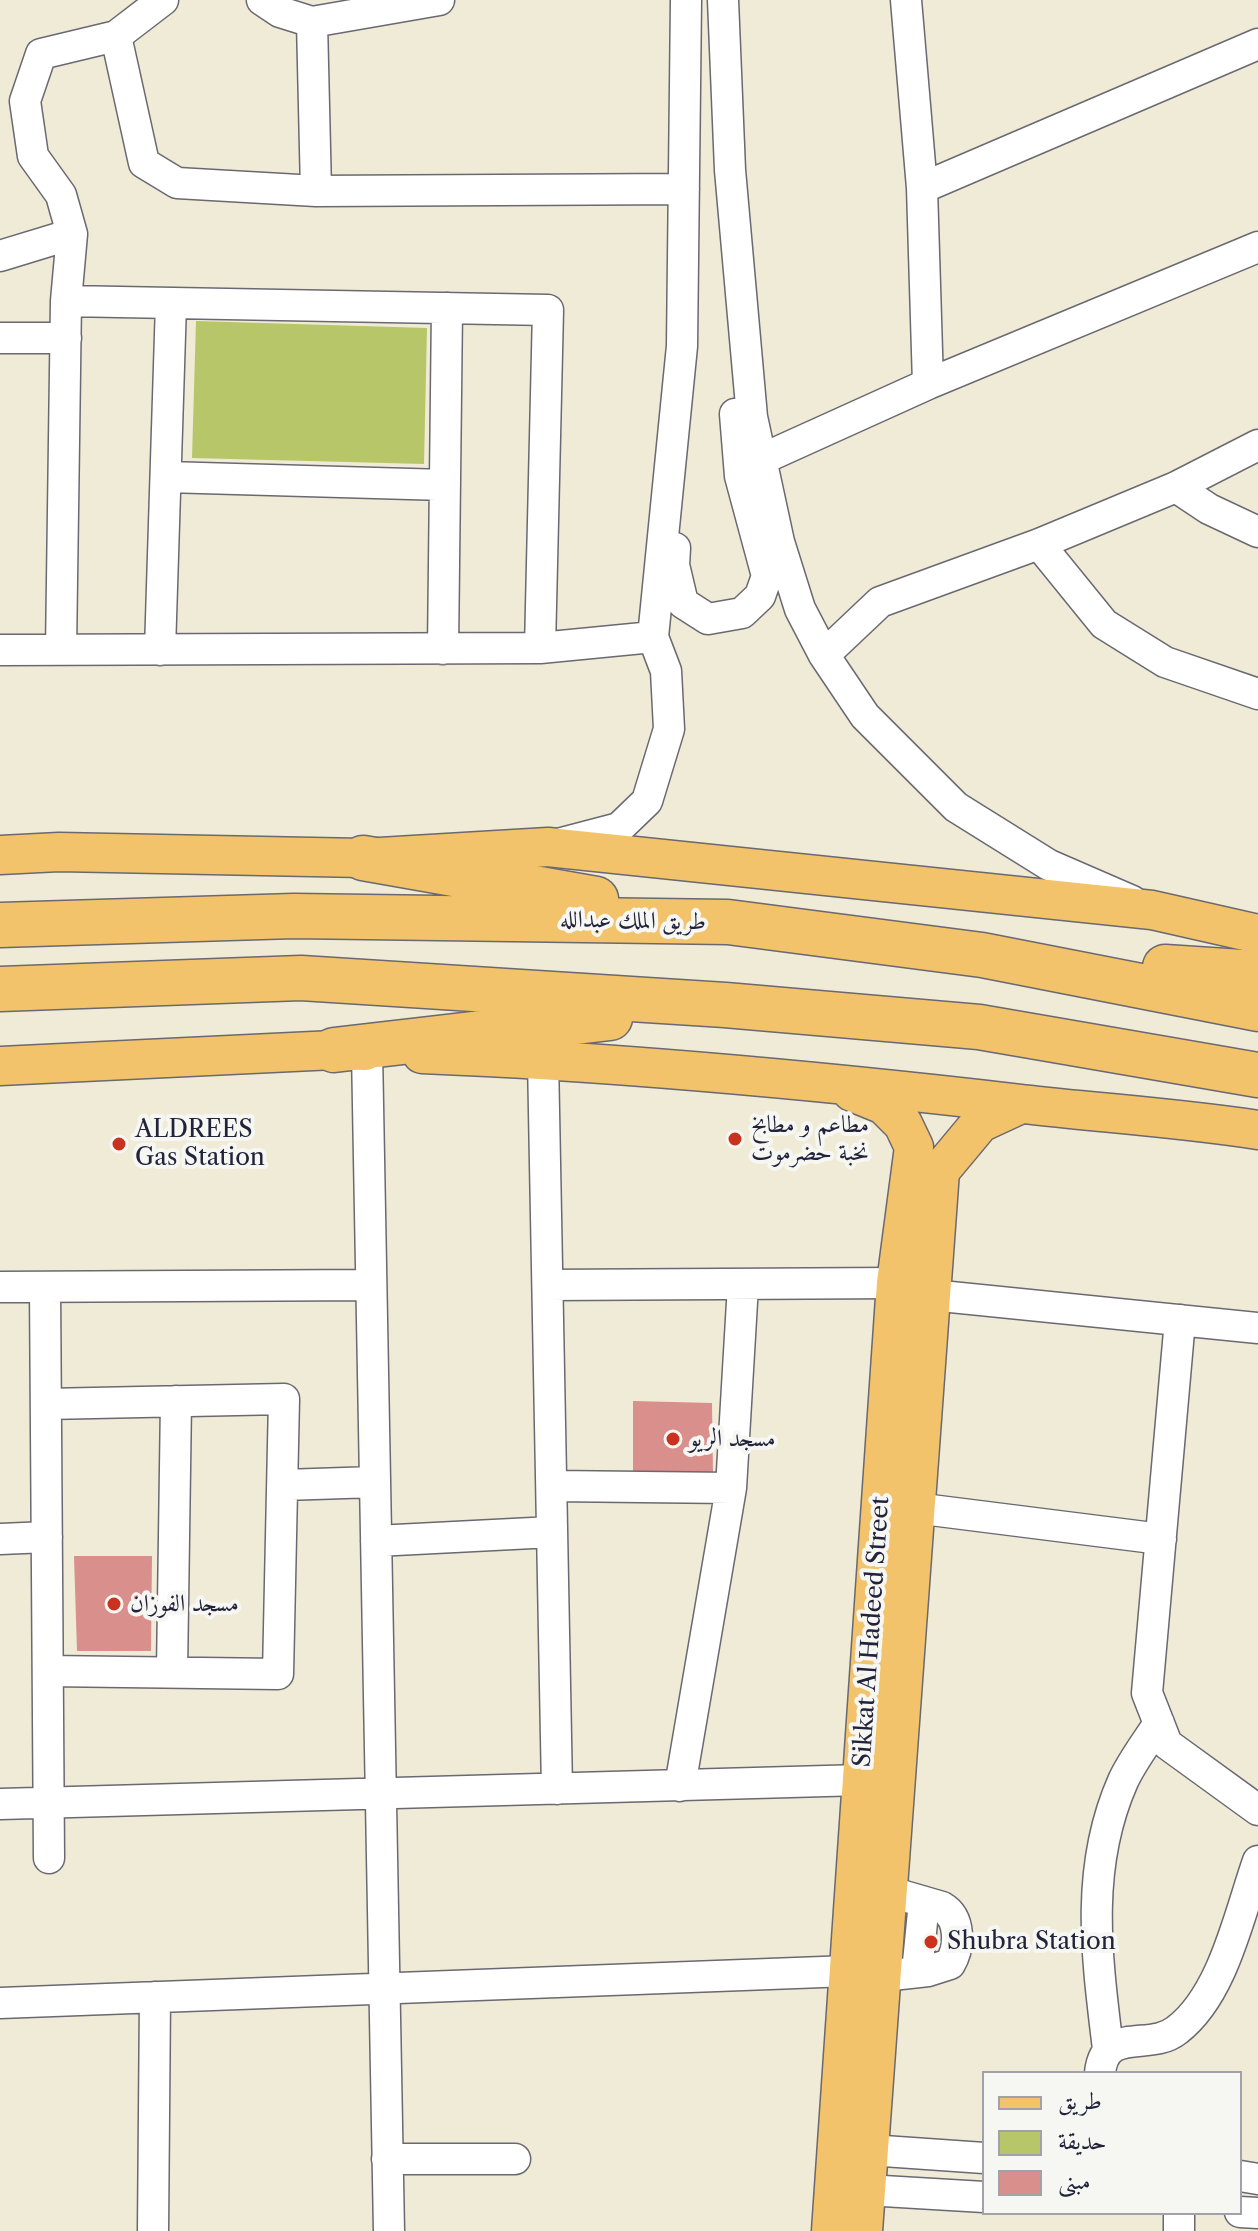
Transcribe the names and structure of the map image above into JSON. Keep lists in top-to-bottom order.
{
  "streets": {
    "highway": ["طريق الملك عبدالله"],
    "main road": ["Sikkat Al Hadeed Street"]
  },
  "places": [
    "مطاعم و مطابخ نخبة حضرموت",
    "ALDREES Gas Station",
    "مسجد الريو",
    "مسجد الفوزان",
    "Shubra Station"
  ],
  "legend": ["طريق", "حديقة", "مبنى"]
}
